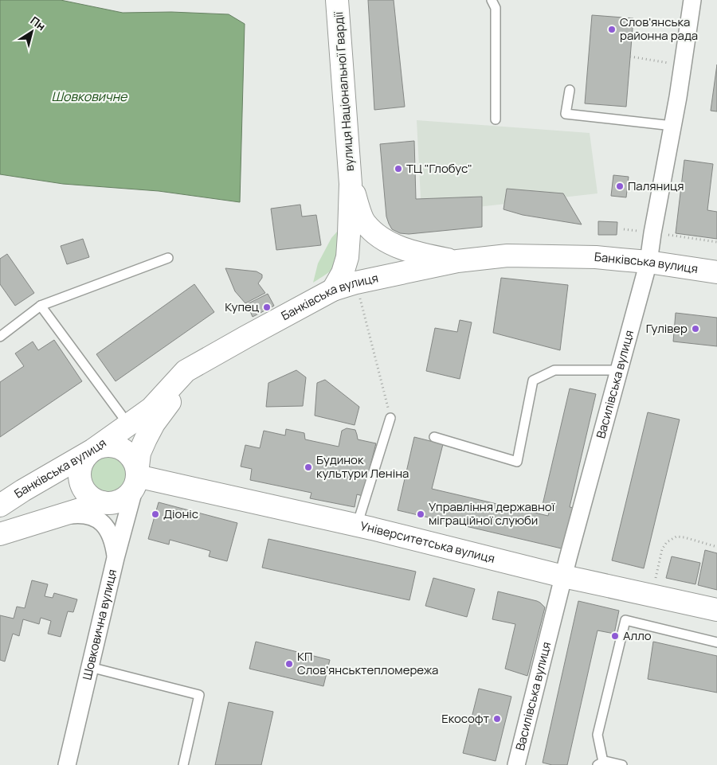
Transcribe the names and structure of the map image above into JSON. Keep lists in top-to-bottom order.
{
  "streets": {
    "street": [
      "вулиця Національної Гвардії",
      "Банківська вулиця",
      "Василівська вулиця",
      "Університетська вулиця",
      "Шовковична вулиця"
    ]
  },
  "crossings": [
    ["Банківська вулиця", "Василівська вулиця"],
    ["Банківська вулиця", "Університетська вулиця"],
    ["Банківська вулиця", "Шовковична вулиця"],
    ["Василівська вулиця", "Університетська вулиця"],
    ["Університетська вулиця", "Шовковична вулиця"]
  ],
  "water": ["Шовковичне"],
  "places": [
    "Слов'янська районна рада",
    "ТЦ \"Глобус\"",
    "Паляниця",
    "Купец",
    "Гулівер",
    "Будинок культури Леніна",
    "Діоніс",
    "Управління державної міграційної слуюби",
    "Алло",
    "КП Слов'янськтепломережа",
    "Екософт"
  ],
  "north": "top right"
}
